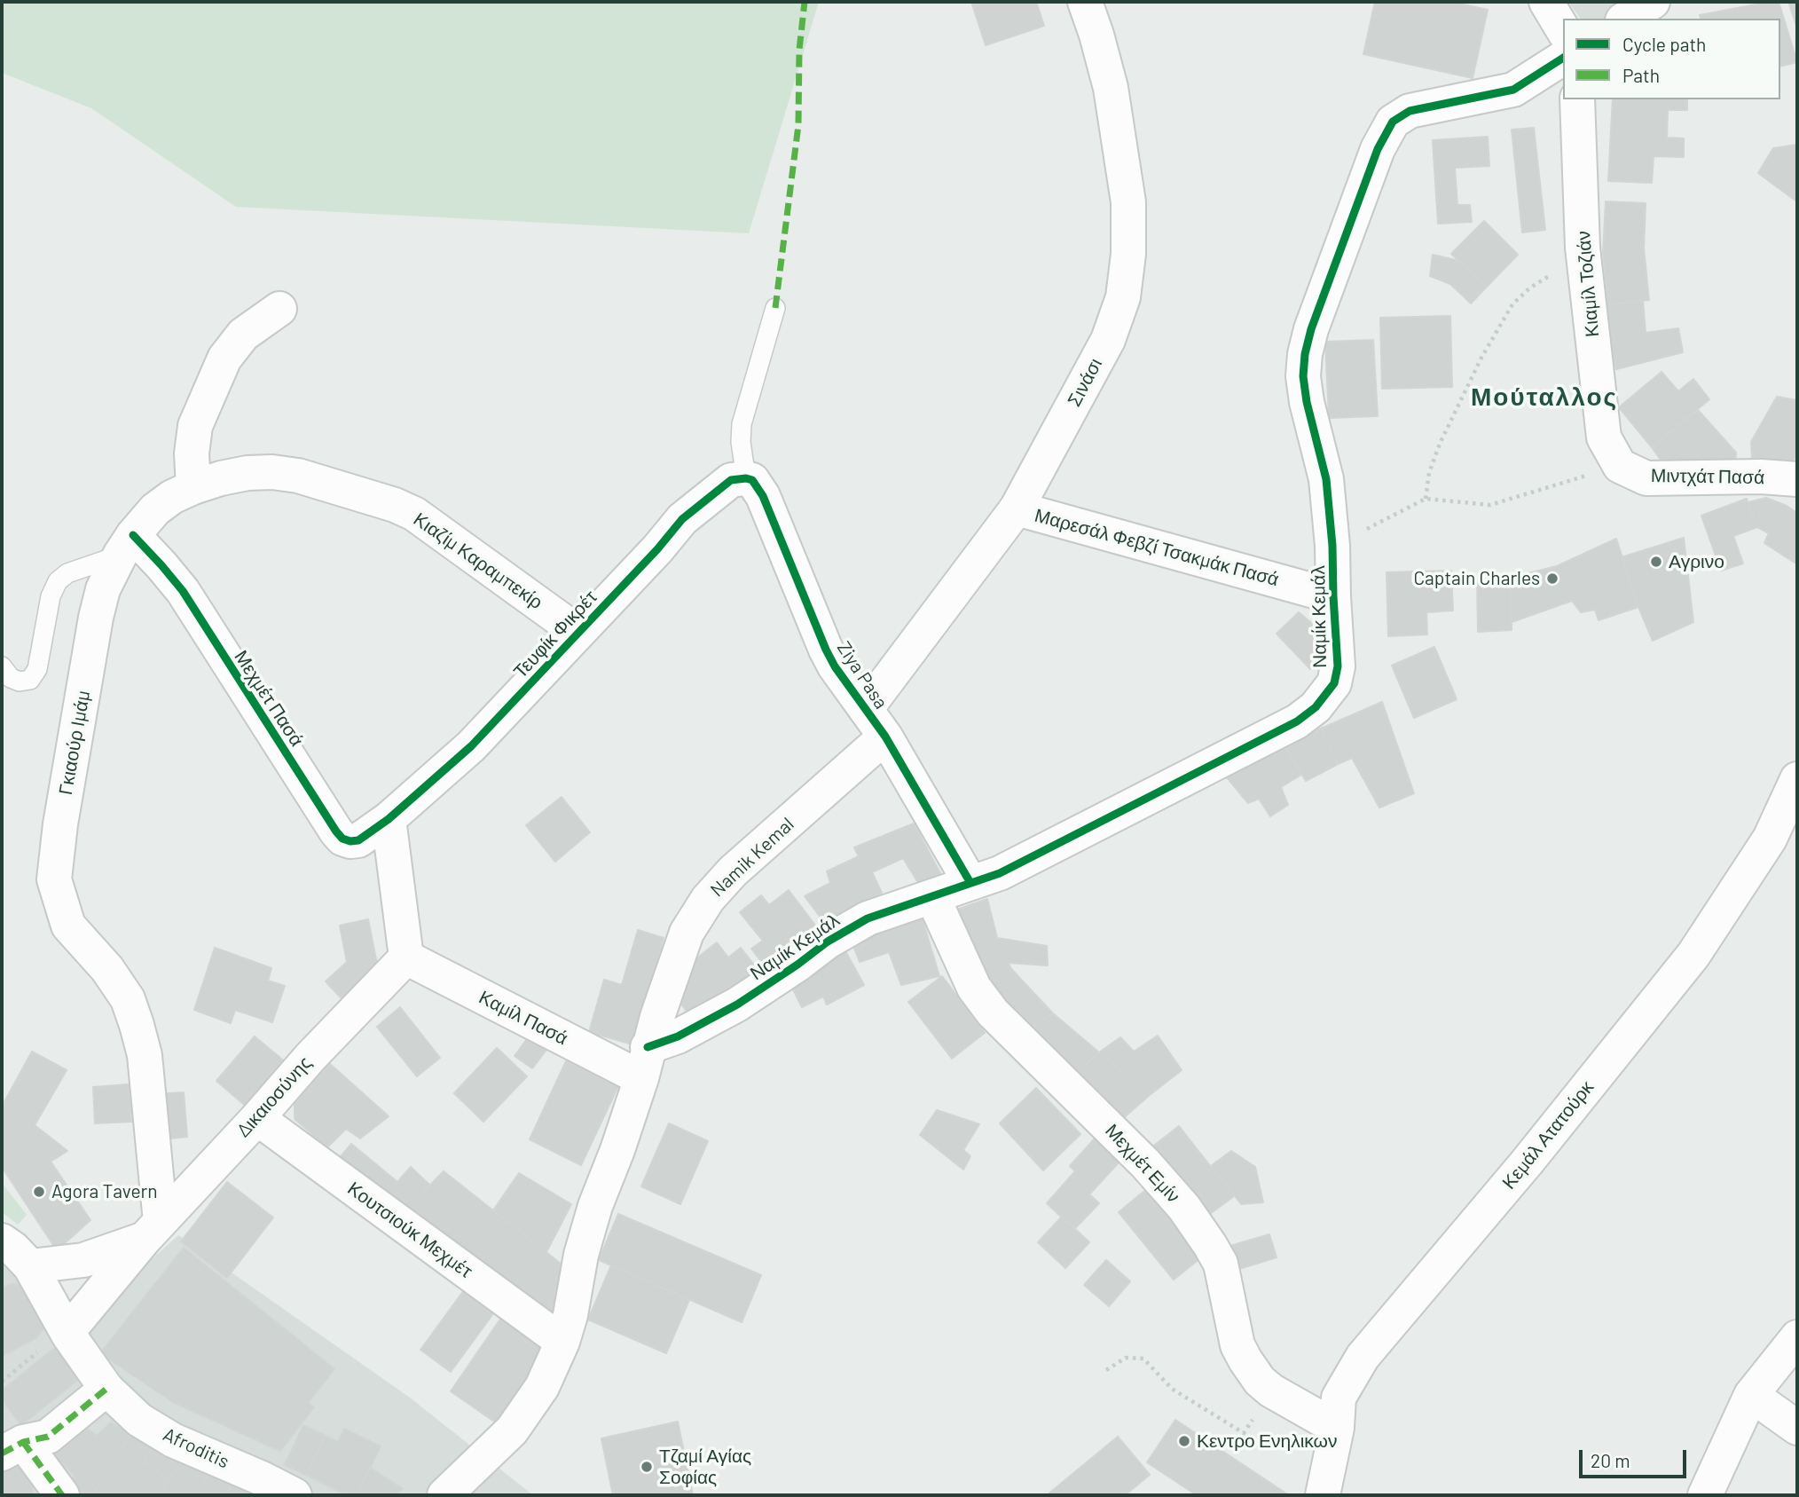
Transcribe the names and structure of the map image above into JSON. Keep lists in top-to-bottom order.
{
  "streets": {
    "street": [
      "Κιαμίλ Τοζιάν",
      "Σινάσι",
      "Μιντχάτ Πασά",
      "Μαρεσάλ Φεβζί Τσακμάκ Πασά",
      "Κιαζίμ Καραμπεκίρ",
      "Ναμίκ Κεμάλ",
      "Τευφίκ Φικρέτ",
      "Ziya Pasa",
      "Μεχμέτ Πασά",
      "Γκιαούρ Ιμάμ",
      "Namik Kemal",
      "Καμίλ Πασά",
      "Δικαιοσύνης",
      "Κεμάλ Ατατούρκ",
      "Μεχμέτ Εμίν",
      "Κουτσιούκ Μεχμέτ",
      "Afroditis"
    ]
  },
  "crossings": [
    ["Κιαμίλ Τοζιάν", "Μιντχάτ Πασά"],
    ["Σινάσι", "Μαρεσάλ Φεβζί Τσακμάκ Πασά"],
    ["Σινάσι", "Ziya Pasa"],
    ["Μαρεσάλ Φεβζί Τσακμάκ Πασά", "Ναμίκ Κεμάλ"],
    ["Κιαζίμ Καραμπεκίρ", "Τευφίκ Φικρέτ"],
    ["Κιαζίμ Καραμπεκίρ", "Γκιαούρ Ιμάμ"],
    ["Ναμίκ Κεμάλ", "Ziya Pasa"],
    ["Ναμίκ Κεμάλ", "Namik Kemal"],
    ["Ναμίκ Κεμάλ", "Καμίλ Πασά"],
    ["Ναμίκ Κεμάλ", "Μεχμέτ Εμίν"],
    ["Τευφίκ Φικρέτ", "Ziya Pasa"],
    ["Τευφίκ Φικρέτ", "Μεχμέτ Πασά"],
    ["Ziya Pasa", "Namik Kemal"],
    ["Μεχμέτ Πασά", "Γκιαούρ Ιμάμ"],
    ["Γκιαούρ Ιμάμ", "Δικαιοσύνης"],
    ["Namik Kemal", "Καμίλ Πασά"],
    ["Καμίλ Πασά", "Δικαιοσύνης"],
    ["Δικαιοσύνης", "Κουτσιούκ Μεχμέτ"],
    ["Δικαιοσύνης", "Afroditis"],
    ["Κεμάλ Ατατούρκ", "Μεχμέτ Εμίν"]
  ],
  "districts": ["Μούταλλος"],
  "places": [
    "Αγρινο",
    "Captain Charles",
    "Agora Tavern",
    "Κεντρο Ενηλικων",
    "Τζαμί Αγίας Σοφίας"
  ],
  "legend": ["Cycle path", "Path"],
  "scale_bar": "20 m"
}
